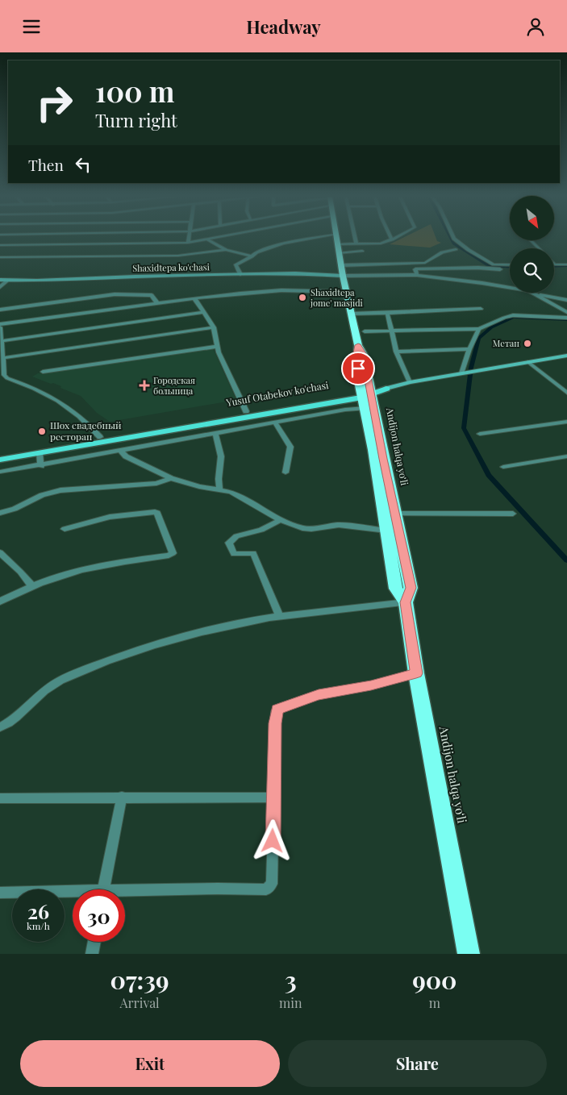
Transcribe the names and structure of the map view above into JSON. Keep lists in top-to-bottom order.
{
  "streets": {
    "highway": ["Andijon halqa yo‘li"],
    "main road": ["Yusuf Otabekov ko'chasi"],
    "street": ["Shaxidtepa ko'chasi"]
  },
  "crossings": [
    ["Shaxidtepa ko'chasi", "Andijon halqa yo‘li"],
    ["Yusuf Otabekov ko'chasi", "Andijon halqa yo‘li"]
  ],
  "places": {
    "other": ["Shaxidtepa jome' masjidi", "Метан", "Шох свадебный ресторан"],
    "health": ["Городская больница"]
  },
  "north": "bottom right",
  "page": {
    "header": "Headway",
    "turn": ["100 m", "Turn right"],
    "then": "Then",
    "speed": "26 km/h",
    "limit": "30",
    "eta": [
      "07:39",
      "Arrival",
      "3",
      "min",
      "900",
      "m"
    ],
    "buttons": ["Exit", "Share"]
  }
}
